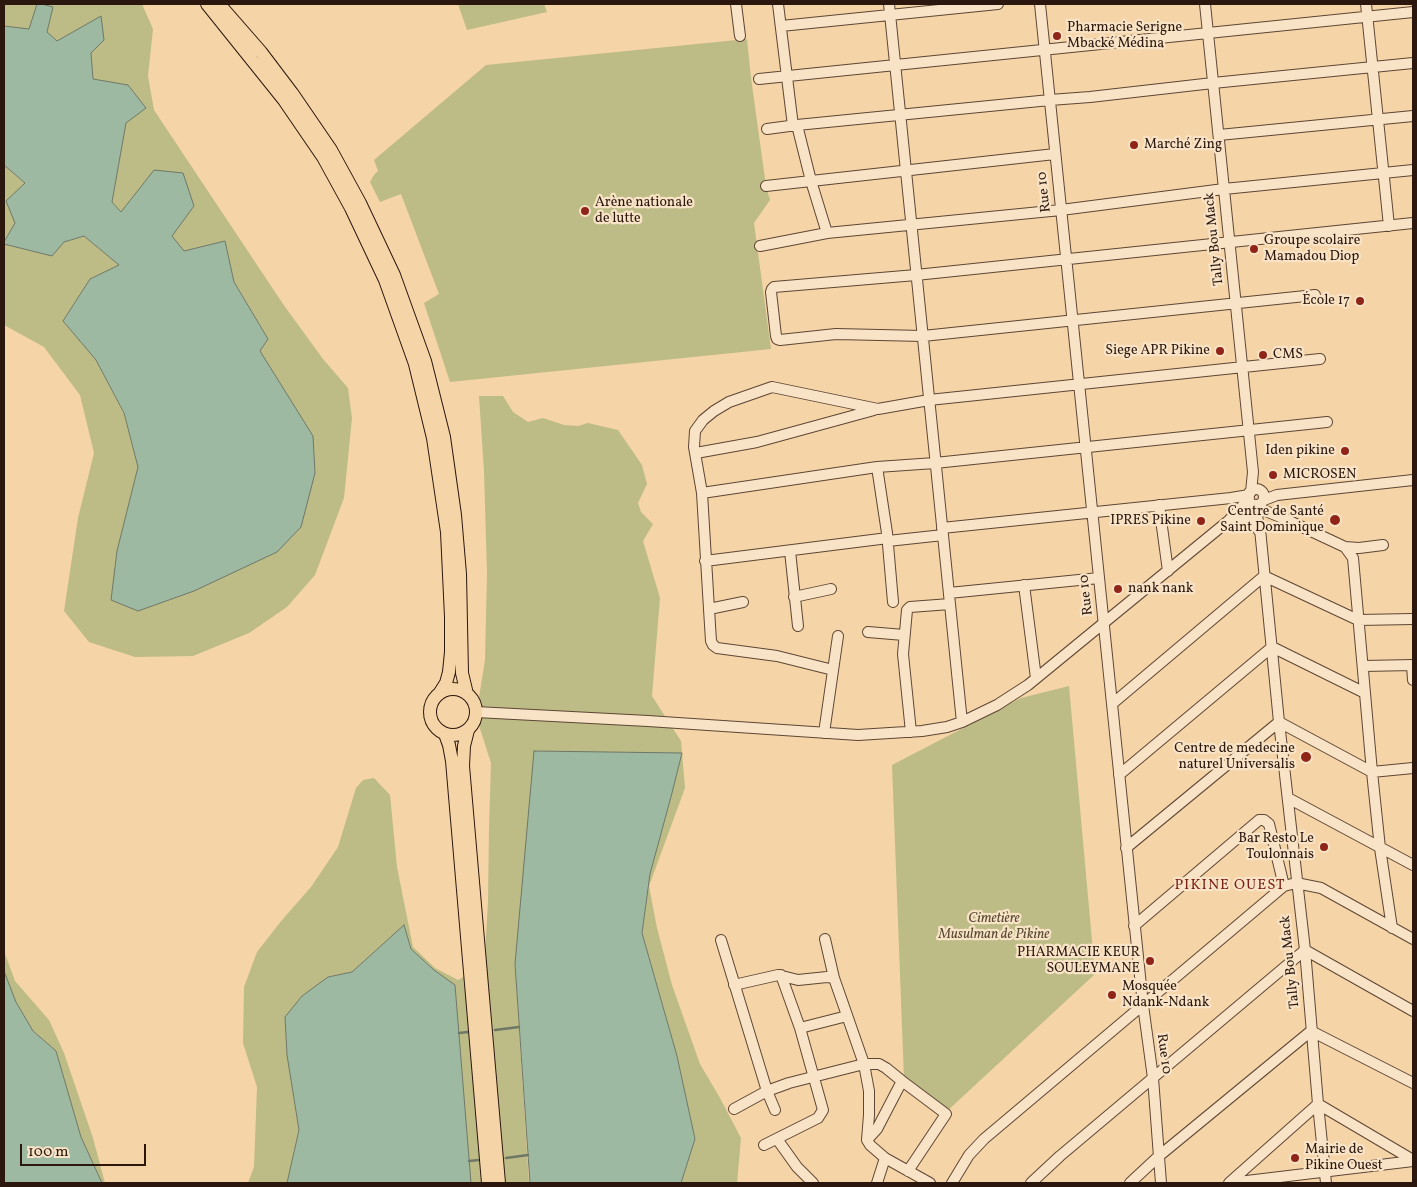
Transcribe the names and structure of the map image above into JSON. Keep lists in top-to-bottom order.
{
  "streets": {
    "street": ["Rue 10", "Tally Bou Mack"]
  },
  "districts": ["PIKINE OUEST"],
  "parks": ["Cimetière Musulman de Pikine"],
  "places": [
    "Pharmacie Serigne Mbacké Médina",
    "Marché Zing",
    "Arène nationale de lutte",
    "Groupe scolaire Mamadou Diop",
    "École 17",
    "Siege APR Pikine",
    "CMS",
    "Iden pikine",
    "MICROSEN",
    "Centre de Santé Saint Dominique",
    "IPRES Pikine",
    "nank nank",
    "Centre de medecine naturel Universalis",
    "Bar Resto Le Toulonnais",
    "PHARMACIE KEUR SOULEYMANE",
    "Mosquée Ndank-Ndank",
    "Mairie de Pikine Ouest"
  ],
  "scale_bar": "100 m"
}
